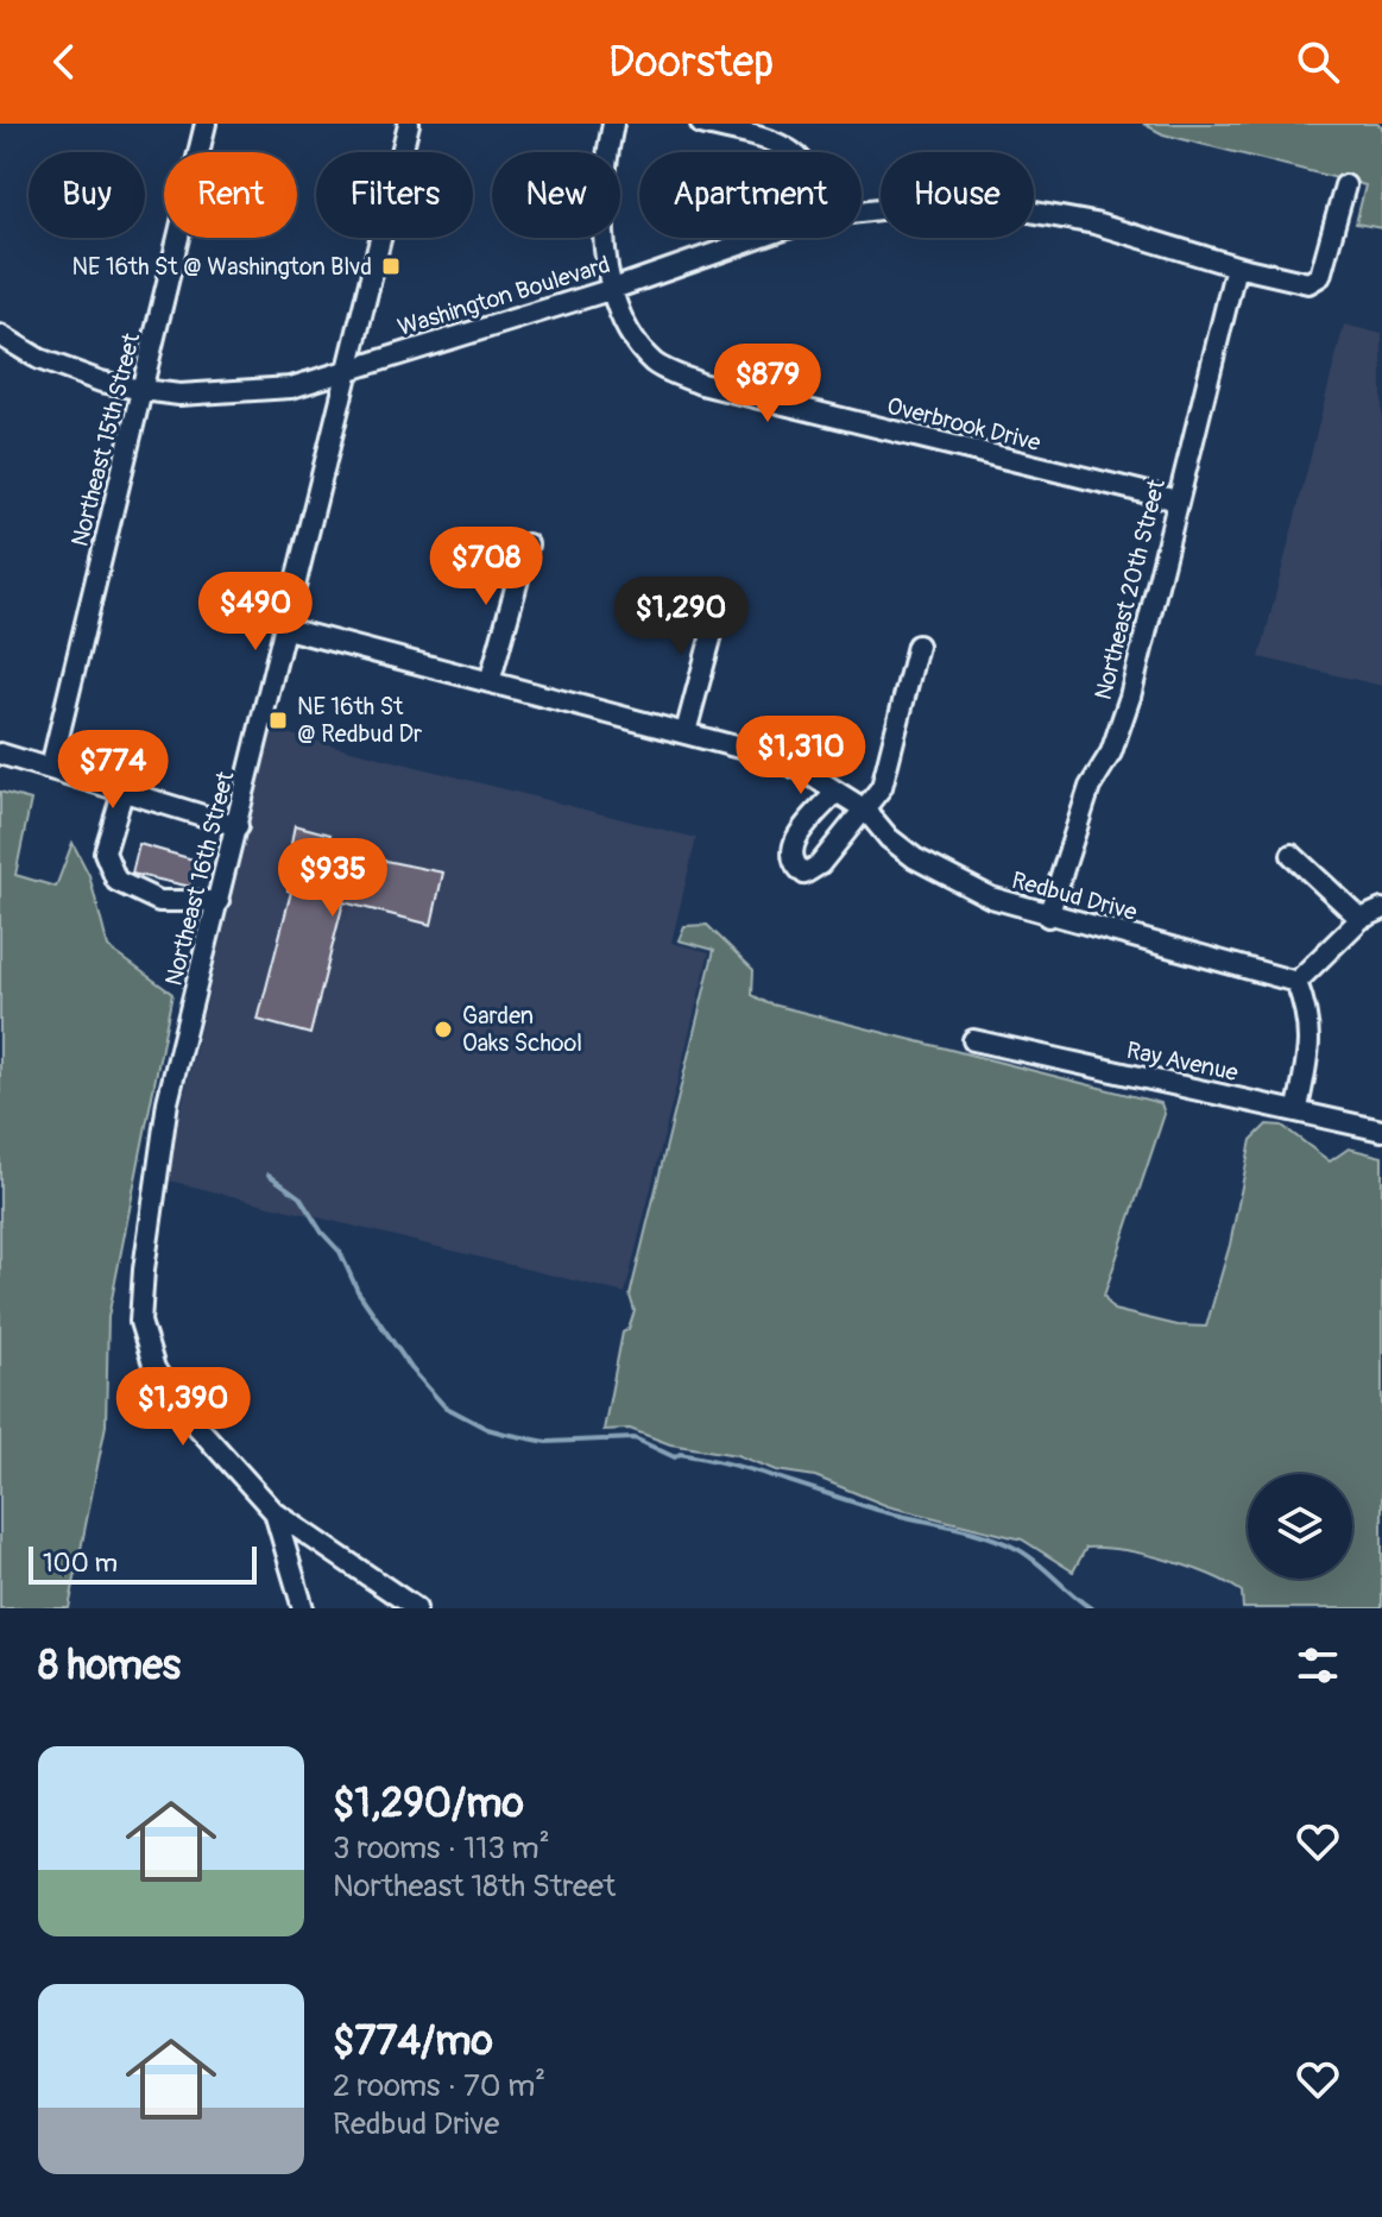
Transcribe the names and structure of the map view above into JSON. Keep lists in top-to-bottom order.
{
  "streets": {
    "street": [
      "Washington Boulevard",
      "Overbrook Drive",
      "Northeast 15th Street",
      "Northeast 20th Street",
      "Northeast 16th Street",
      "Redbud Drive",
      "Ray Avenue"
    ]
  },
  "crossings": [
    ["Washington Boulevard", "Overbrook Drive"],
    ["Washington Boulevard", "Northeast 15th Street"],
    ["Washington Boulevard", "Northeast 20th Street"],
    ["Washington Boulevard", "Northeast 16th Street"],
    ["Overbrook Drive", "Northeast 20th Street"],
    ["Northeast 20th Street", "Redbud Drive"],
    ["Northeast 16th Street", "Redbud Drive"]
  ],
  "places": {
    "transit": ["NE 16th St @ Washington Blvd", "NE 16th St @ Redbud Dr"],
    "other": ["Garden Oaks School"]
  },
  "scale_bar": "100 m",
  "page": {
    "header": "Doorstep",
    "chip": [
      "Buy",
      "Rent",
      "Filters",
      "New",
      "Apartment",
      "House"
    ],
    "price": [
      "$879",
      "$708",
      "$490",
      "$1,290",
      "$1,310",
      "$774",
      "$935",
      "$1,390"
    ],
    "scale": "100 m",
    "heading": "8 homes",
    "list": [
      {
        "name": "$1,290/mo",
        "note": "3 rooms · 113 m² · Northeast 18th Street"
      },
      {
        "name": "$774/mo",
        "note": "2 rooms · 70 m² · Redbud Drive"
      }
    ]
  }
}
